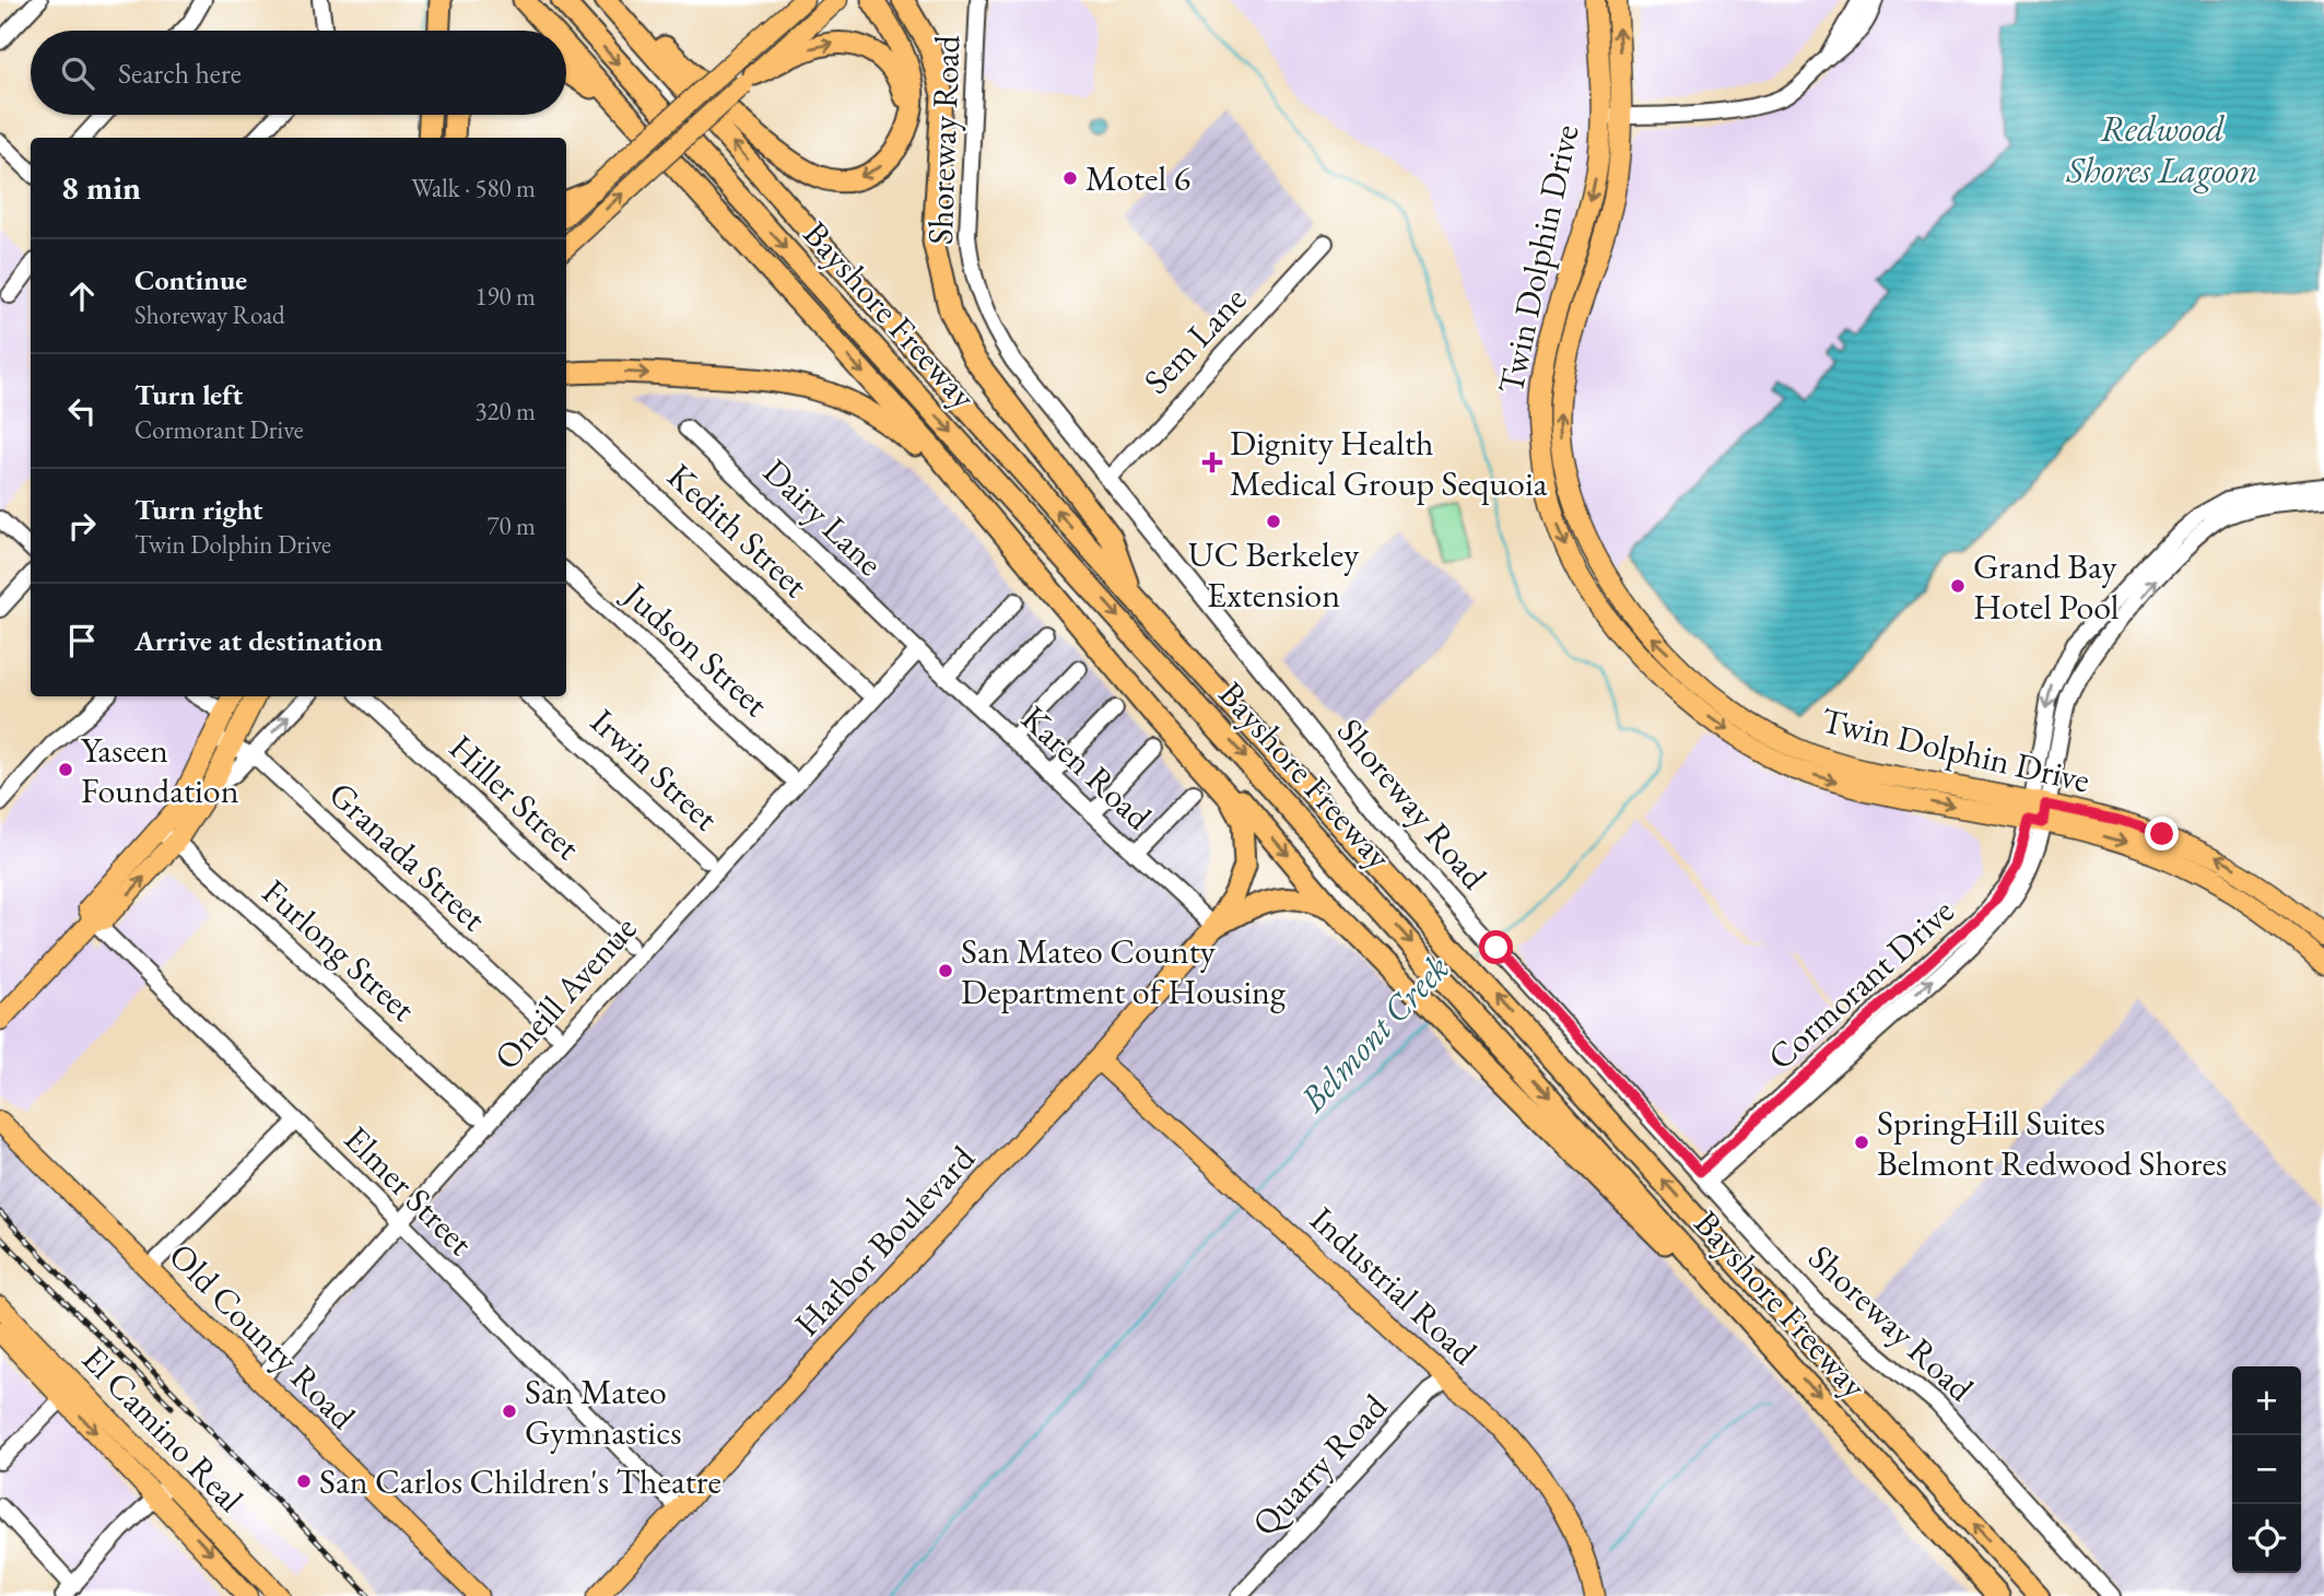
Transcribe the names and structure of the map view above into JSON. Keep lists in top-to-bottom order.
{
  "streets": {
    "highway": ["Bayshore Freeway"],
    "main road": [
      "Twin Dolphin Drive",
      "Harbor Boulevard",
      "Industrial Road",
      "Old County Road",
      "El Camino Real"
    ],
    "street": [
      "Shoreway Road",
      "Sem Lane",
      "Dairy Lane",
      "Kedith Street",
      "Judson Street",
      "Karen Road",
      "Irwin Street",
      "Hiller Street",
      "Granada Street",
      "Furlong Street",
      "Cormorant Drive",
      "Oneill Avenue",
      "Elmer Street",
      "Quarry Road"
    ]
  },
  "crossings": [
    ["Shoreway Road", "Sem Lane"],
    ["Shoreway Road", "Cormorant Drive"],
    ["Twin Dolphin Drive", "Cormorant Drive"],
    ["Dairy Lane", "Karen Road"],
    ["Dairy Lane", "Oneill Avenue"],
    ["Karen Road", "Oneill Avenue"],
    ["Karen Road", "Harbor Boulevard"],
    ["Oneill Avenue", "Elmer Street"],
    ["Oneill Avenue", "Old County Road"],
    ["Elmer Street", "Harbor Boulevard"],
    ["Harbor Boulevard", "Industrial Road"],
    ["Industrial Road", "Quarry Road"]
  ],
  "water": ["Redwood Shores Lagoon", "Belmont Creek"],
  "places": {
    "other": [
      "Motel 6",
      "UC Berkeley Extension",
      "Grand Bay Hotel Pool",
      "Yaseen Foundation",
      "San Mateo County Department of Housing",
      "SpringHill Suites Belmont Redwood Shores",
      "San Mateo Gymnastics",
      "San Carlos Children's Theatre"
    ],
    "health": ["Dignity Health Medical Group Sequoia"]
  },
  "page": {
    "search": "Search here",
    "heading": ["8 min", "Walk · 580 m"],
    "list": [
      ["Continue", "Shoreway Road", "190 m"],
      ["Turn left", "Cormorant Drive", "320 m"],
      ["Turn right", "Twin Dolphin Drive", "70 m"],
      "Arrive at destination"
    ],
    "map_buttons": ["+", "−"]
  }
}
